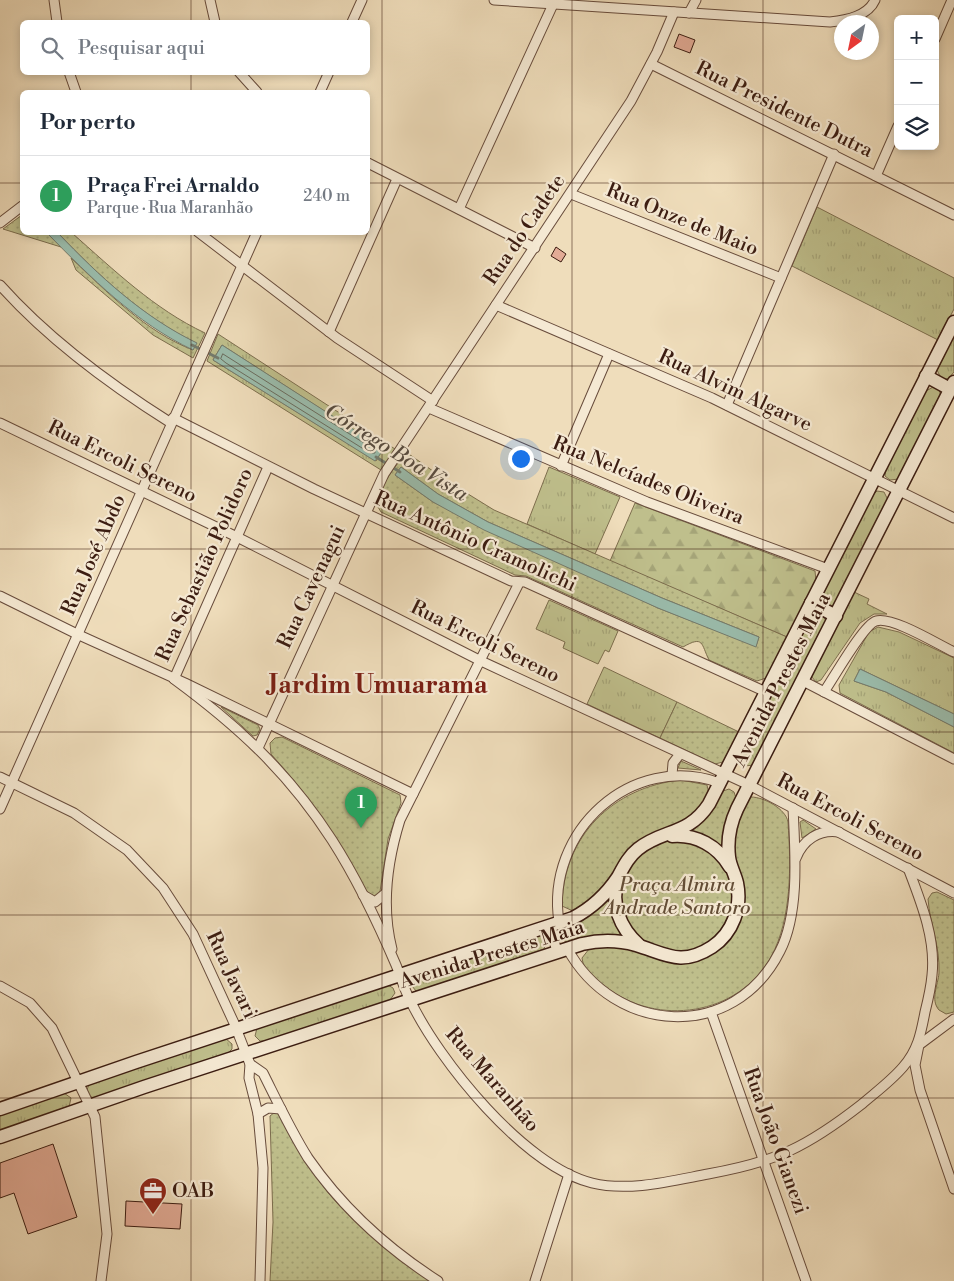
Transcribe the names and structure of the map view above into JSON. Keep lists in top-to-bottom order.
{
  "streets": {
    "street": [
      "Rua Presidente Dutra",
      "Rua Onze de Maio",
      "Rua do Cadete",
      "Rua Alvim Algarve",
      "Rua Ercoli Sereno",
      "Rua Nelcíades Oliveira",
      "Rua Antônio Cramolichi",
      "Rua José Abdo",
      "Rua Sebastião Polidoro",
      "Rua Cavenagui",
      "Avenida Prestes Maia",
      "Rua Javari",
      "Rua Maranhão",
      "Rua João Gianezi"
    ]
  },
  "crossings": [
    ["Rua Presidente Dutra", "Rua do Cadete"],
    ["Rua Onze de Maio", "Rua do Cadete"],
    ["Rua do Cadete", "Rua Alvim Algarve"],
    ["Rua do Cadete", "Rua Nelcíades Oliveira"],
    ["Rua do Cadete", "Rua Cavenagui"],
    ["Rua Alvim Algarve", "Avenida Prestes Maia"],
    ["Rua Ercoli Sereno", "Rua José Abdo"],
    ["Rua Ercoli Sereno", "Rua Sebastião Polidoro"],
    ["Rua Ercoli Sereno", "Rua Cavenagui"],
    ["Rua Ercoli Sereno", "Avenida Prestes Maia"],
    ["Rua Ercoli Sereno", "Rua Maranhão"],
    ["Rua Nelcíades Oliveira", "Rua José Abdo"],
    ["Rua Nelcíades Oliveira", "Avenida Prestes Maia"],
    ["Rua Antônio Cramolichi", "Rua José Abdo"],
    ["Rua Antônio Cramolichi", "Rua Sebastião Polidoro"],
    ["Rua Antônio Cramolichi", "Rua Cavenagui"],
    ["Rua Antônio Cramolichi", "Avenida Prestes Maia"],
    ["Rua José Abdo", "Rua Javari"],
    ["Rua José Abdo", "Rua Maranhão"],
    ["Rua Sebastião Polidoro", "Rua Maranhão"],
    ["Rua Cavenagui", "Rua Maranhão"],
    ["Avenida Prestes Maia", "Rua Javari"],
    ["Avenida Prestes Maia", "Rua Maranhão"],
    ["Rua Maranhão", "Rua João Gianezi"]
  ],
  "districts": ["Jardim Umuarama"],
  "water": ["Córrego Boa Vista"],
  "parks": ["Praça Almira Andrade Santoro"],
  "places": {
    "office": ["OAB"]
  },
  "north": "bottom left",
  "page": {
    "map_buttons": ["+", "−"],
    "search": "Pesquisar aqui",
    "heading": "Por perto",
    "list": [
      {
        "mark": "1",
        "name": "Praça Frei Arnaldo",
        "note": "Parque · Rua Maranhão",
        "value": "240 m"
      }
    ],
    "pins": "1"
  }
}
